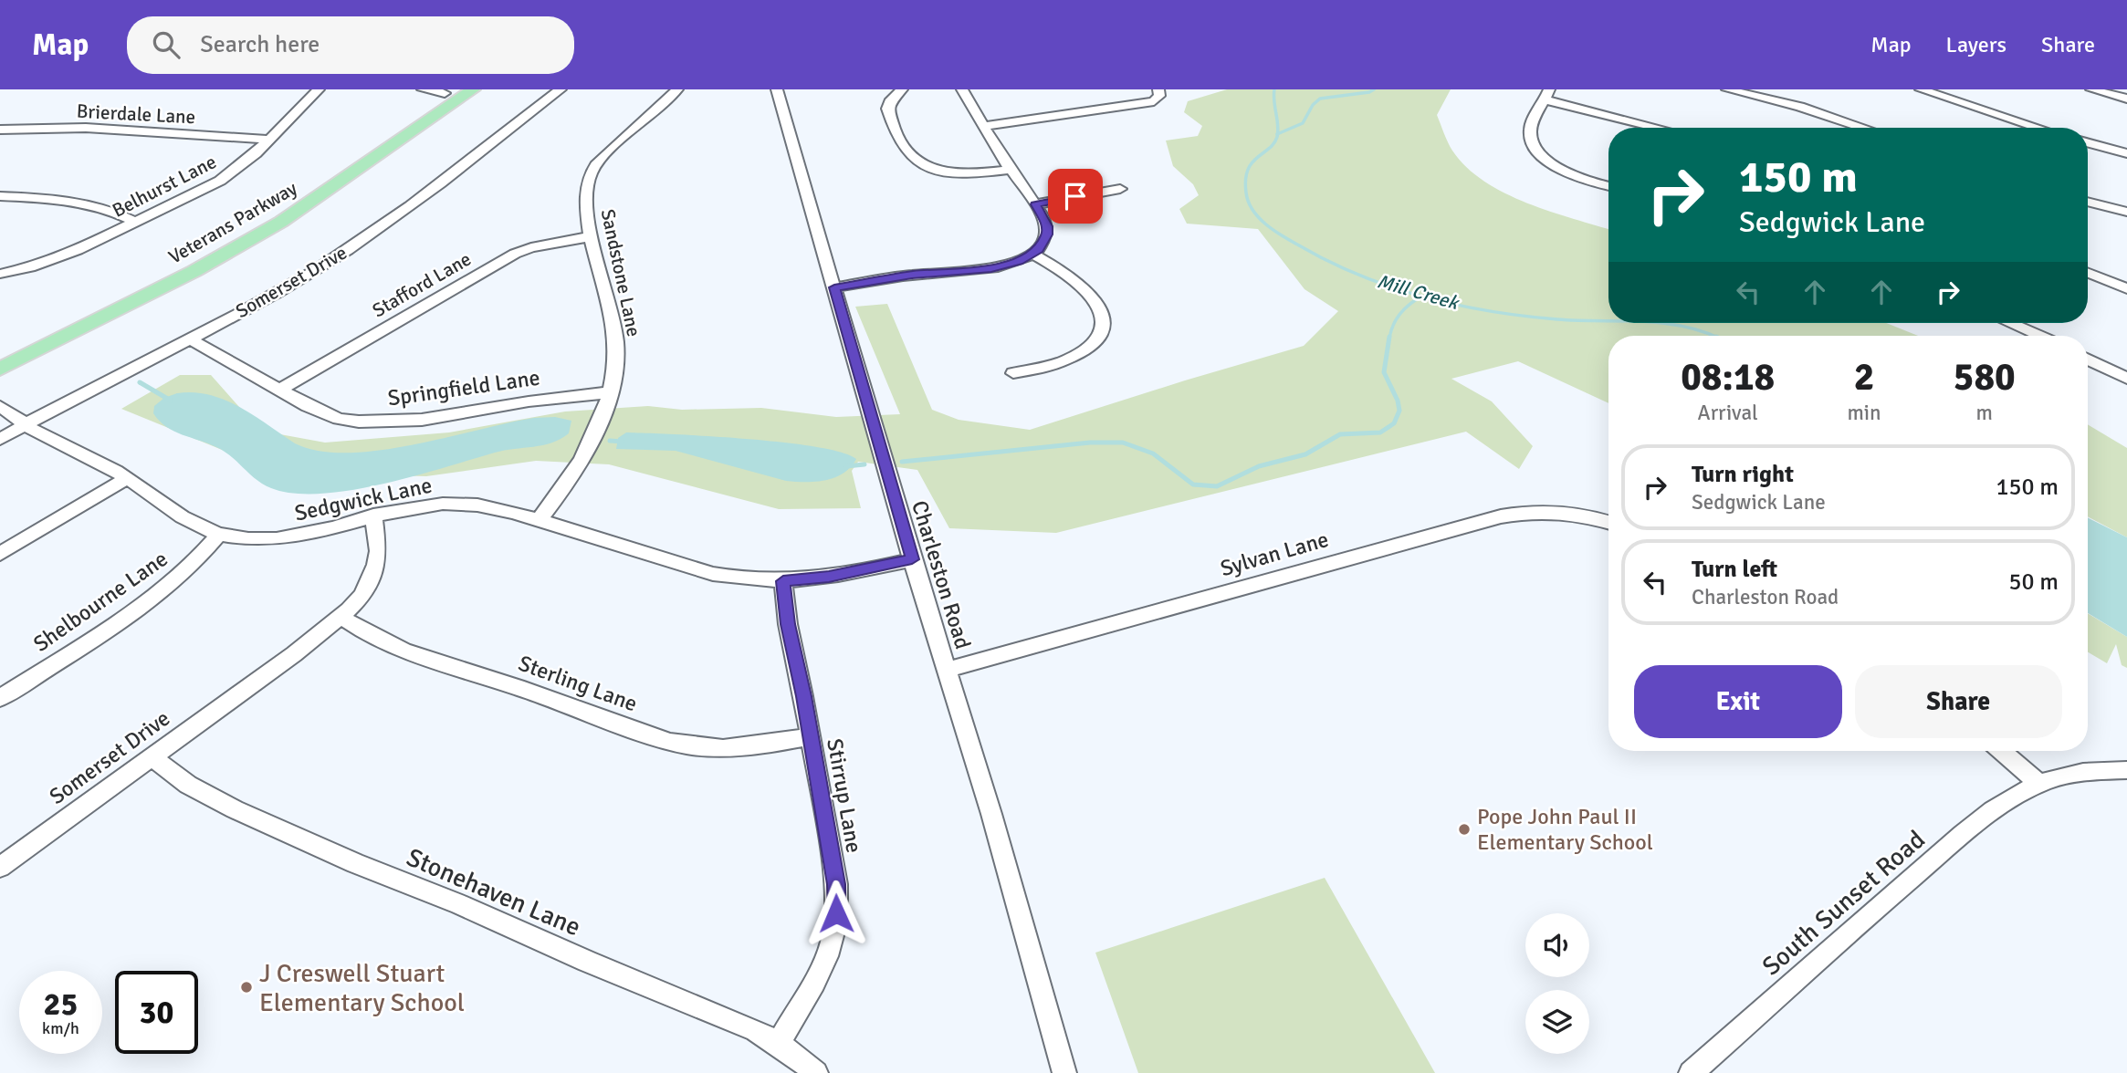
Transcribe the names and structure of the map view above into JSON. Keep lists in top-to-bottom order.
{
  "streets": {
    "main road": ["Veterans Parkway"],
    "street": [
      "Brierdale Lane",
      "Belhurst Lane",
      "Sandstone Lane",
      "Somerset Drive",
      "Stafford Lane",
      "Springfield Lane",
      "Sedgwick Lane",
      "Sylvan Lane",
      "Charleston Road",
      "Shelbourne Lane",
      "Sterling Lane",
      "Stirrup Lane",
      "Stonehaven Lane",
      "South Sunset Road"
    ]
  },
  "crossings": [
    ["Brierdale Lane", "Belhurst Lane"],
    ["Sandstone Lane", "Stafford Lane"],
    ["Sandstone Lane", "Springfield Lane"],
    ["Sandstone Lane", "Sedgwick Lane"],
    ["Somerset Drive", "Springfield Lane"],
    ["Somerset Drive", "Sedgwick Lane"],
    ["Somerset Drive", "Sterling Lane"],
    ["Somerset Drive", "Stonehaven Lane"],
    ["Stafford Lane", "Springfield Lane"],
    ["Sedgwick Lane", "Charleston Road"],
    ["Sedgwick Lane", "Shelbourne Lane"],
    ["Sedgwick Lane", "Stirrup Lane"],
    ["Sylvan Lane", "Charleston Road"],
    ["Sterling Lane", "Stirrup Lane"],
    ["Stirrup Lane", "Stonehaven Lane"]
  ],
  "water": ["Mill Creek"],
  "places": ["Pope John Paul II Elementary School", "J Creswell Stuart Elementary School"],
  "page": {
    "header": "Map",
    "search": "Search here",
    "nav": ["Map", "Layers", "Share"],
    "turn": ["150 m", "Sedgwick Lane"],
    "eta": [
      "08:18",
      "Arrival",
      "2",
      "min",
      "580",
      "m"
    ],
    "list": [
      {
        "name": "Turn right",
        "note": "Sedgwick Lane",
        "value": "150 m"
      },
      {
        "name": "Turn left",
        "note": "Charleston Road",
        "value": "50 m"
      }
    ],
    "buttons": ["Exit", "Share"],
    "speed": "25 km/h",
    "limit": "30"
  }
}
